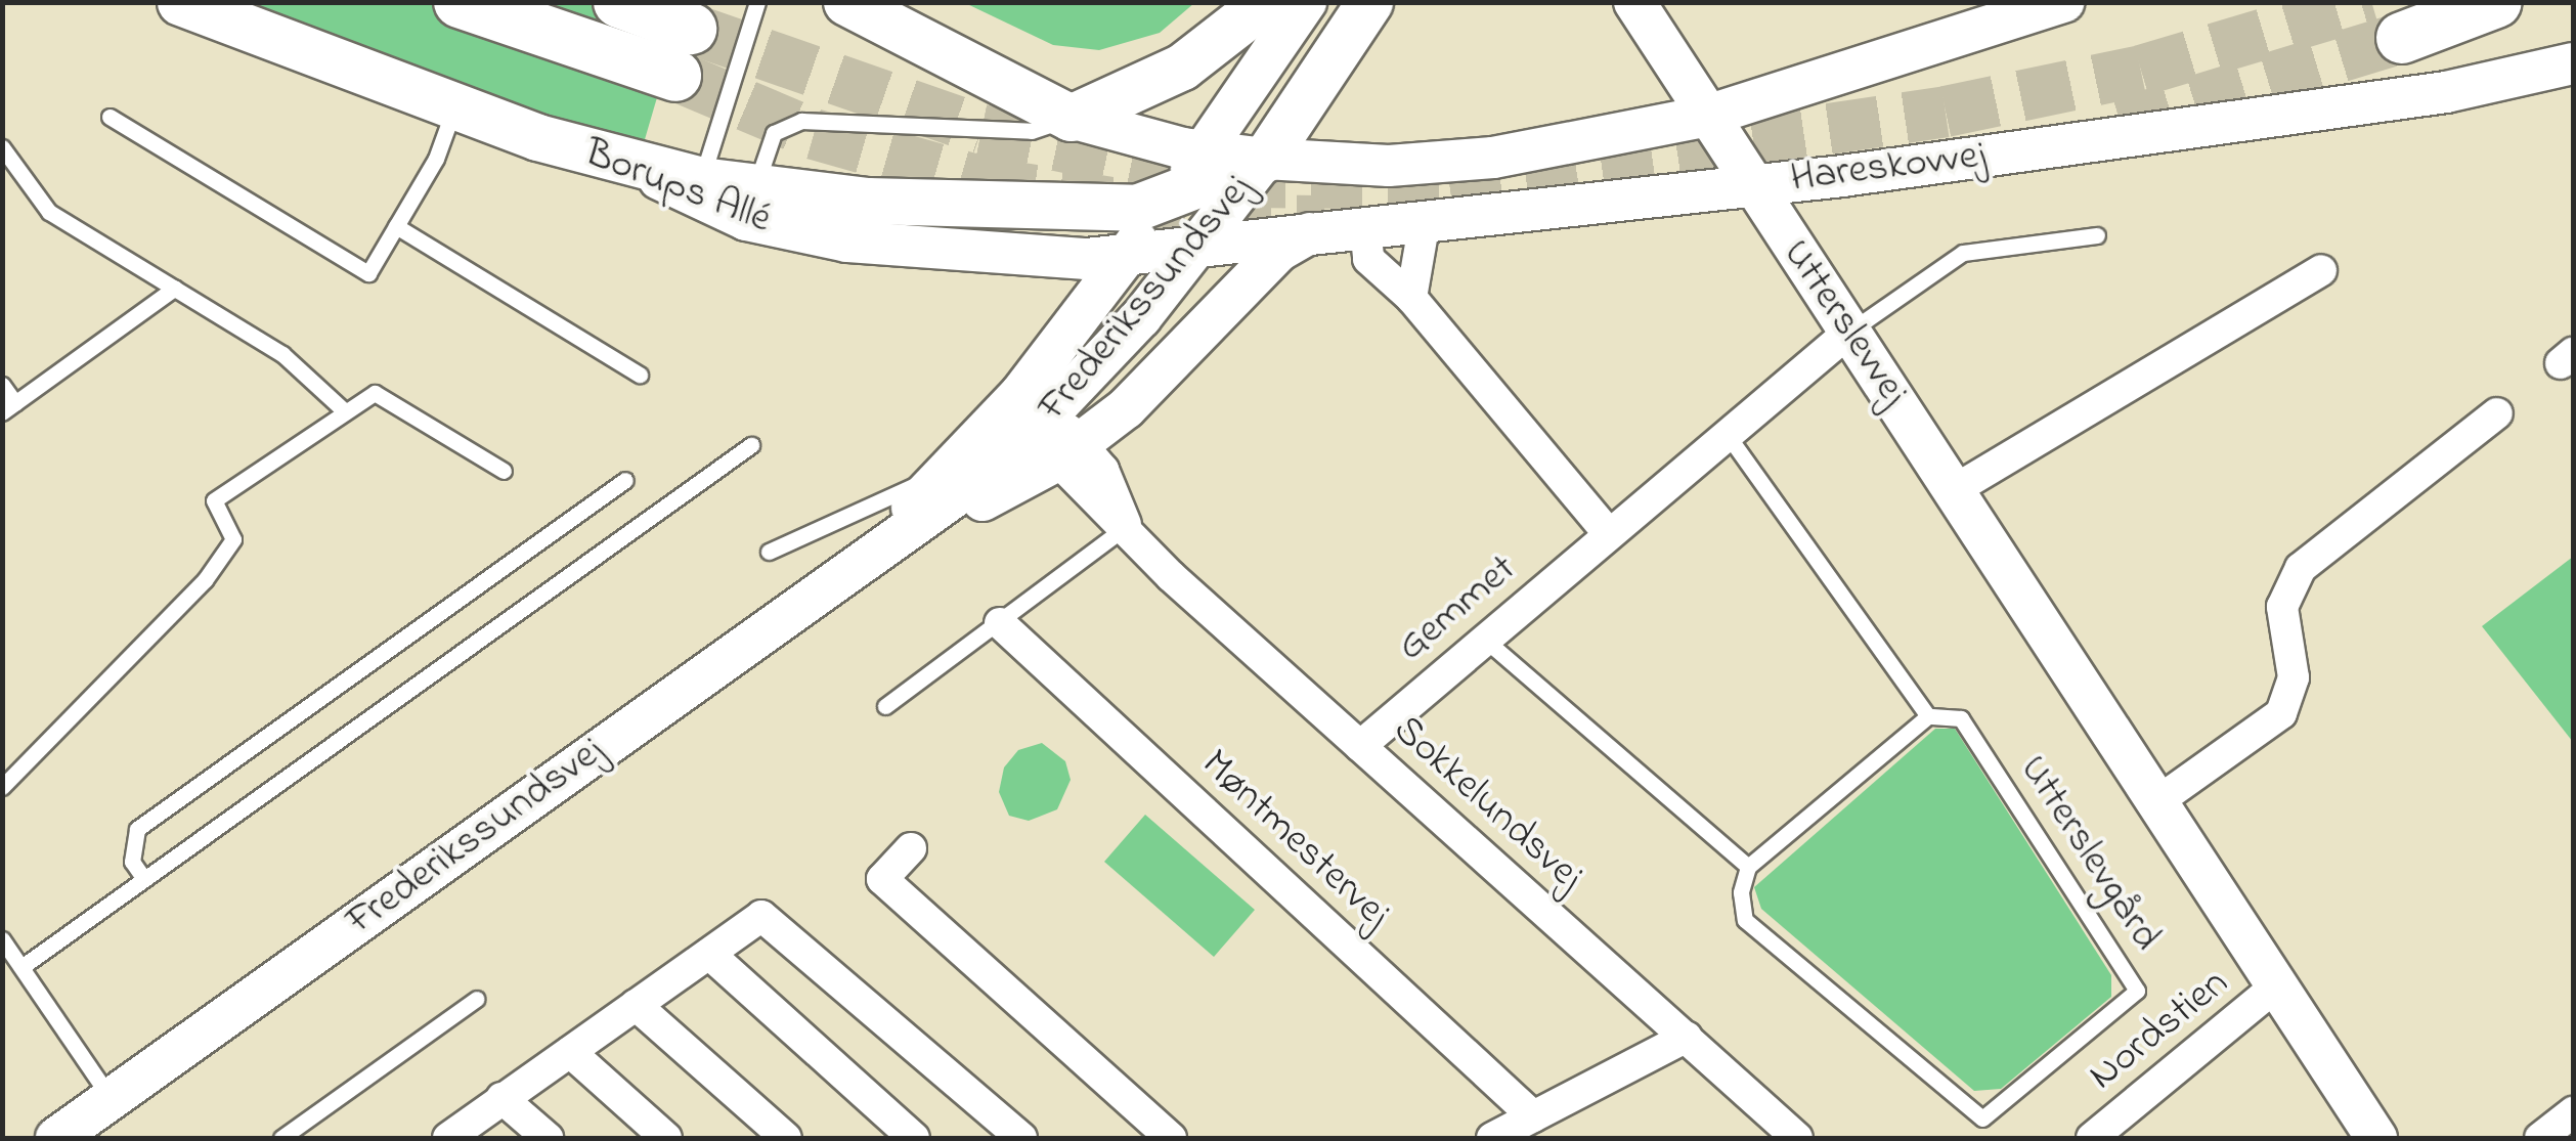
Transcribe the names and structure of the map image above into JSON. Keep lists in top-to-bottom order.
{
  "streets": {
    "main road": ["Borups Allé", "Frederikssundsvej"],
    "street": [
      "Hareskovvej",
      "Utterslevvej",
      "Gemmet",
      "Sokkelundsvej",
      "Møntmestervej",
      "Nordstien"
    ],
    "lane": ["Utterslevgård"]
  },
  "crossings": [
    ["Hareskovvej", "Borups Allé"],
    ["Hareskovvej", "Frederikssundsvej"],
    ["Hareskovvej", "Utterslevvej"],
    ["Borups Allé", "Frederikssundsvej"],
    ["Frederikssundsvej", "Sokkelundsvej"],
    ["Utterslevvej", "Gemmet"],
    ["Utterslevvej", "Nordstien"],
    ["Gemmet", "Sokkelundsvej"]
  ]
}
